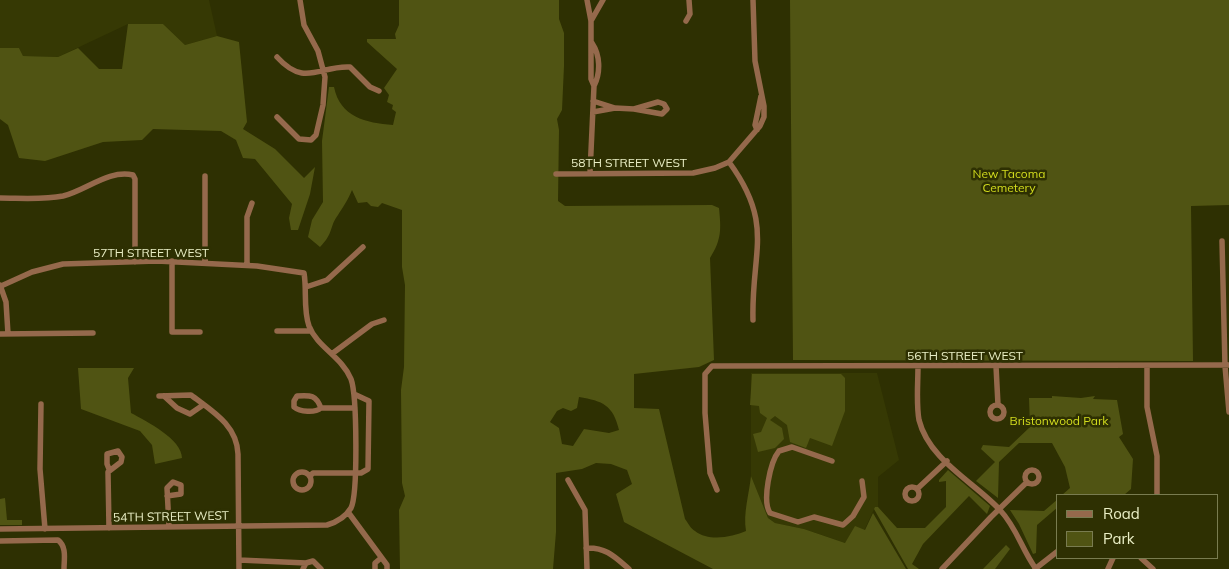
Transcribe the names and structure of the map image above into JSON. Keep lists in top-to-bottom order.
{
  "streets": {
    "street": [
      "58TH STREET WEST",
      "57TH STREET WEST",
      "56TH STREET WEST",
      "54TH STREET WEST"
    ]
  },
  "parks": ["New Tacoma Cemetery", "Bristonwood Park"],
  "legend": ["Road", "Park"]
}
